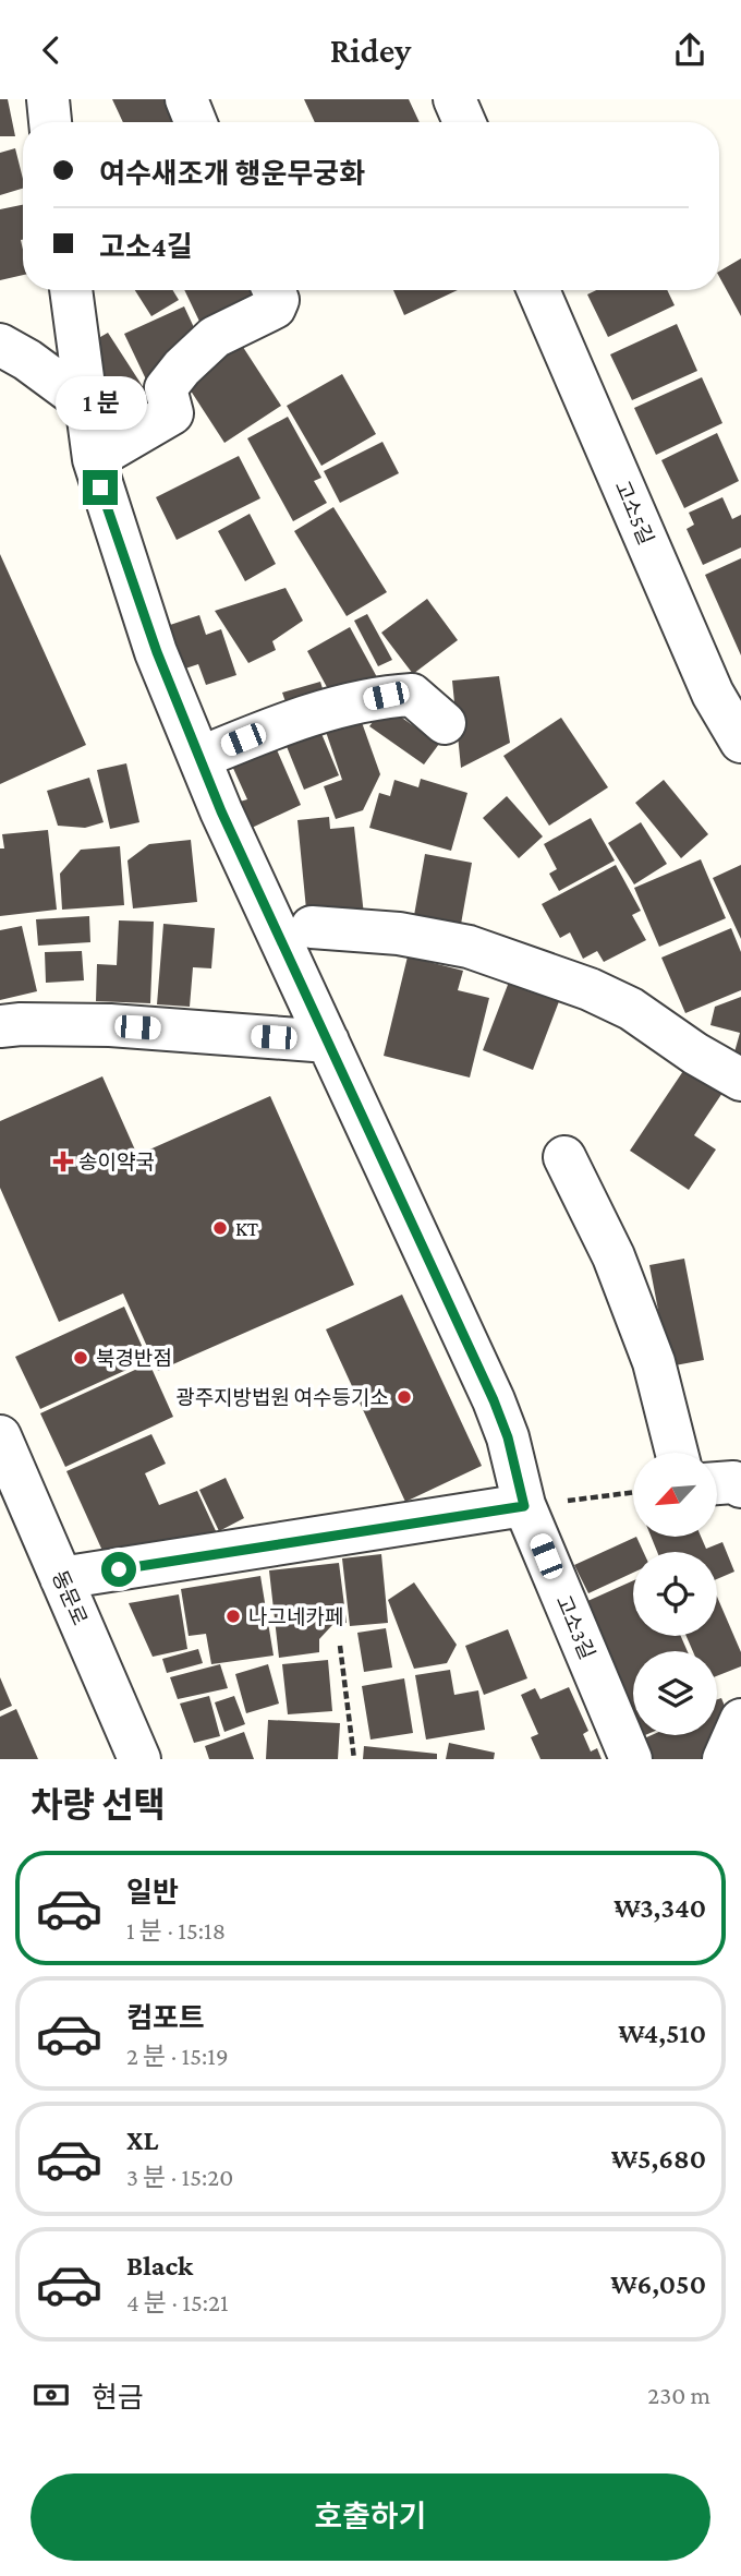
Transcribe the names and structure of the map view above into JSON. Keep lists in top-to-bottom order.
{
  "streets": {
    "street": ["고소5길", "동문로", "고소3길"]
  },
  "places": {
    "health": ["송이약국"],
    "other": [
      "KT",
      "북경반점",
      "광주지방법원 여수등기소",
      "나그네카페"
    ]
  },
  "north": "bottom left",
  "page": {
    "header": "Ridey",
    "banner": ["여수새조개 행운무궁화", "고소4길"],
    "bubble": "1 분",
    "heading": "차량 선택",
    "list": [
      {
        "name": "일반",
        "note": "1 분 · 15:18",
        "value": "₩3,340"
      },
      {
        "name": "컴포트",
        "note": "2 분 · 15:19",
        "value": "₩4,510"
      },
      {
        "name": "XL",
        "note": "3 분 · 15:20",
        "value": "₩5,680"
      },
      {
        "name": "Black",
        "note": "4 분 · 15:21",
        "value": "₩6,050"
      }
    ],
    "pay": ["현금", "230 m"],
    "buttons": "호출하기"
  }
}
